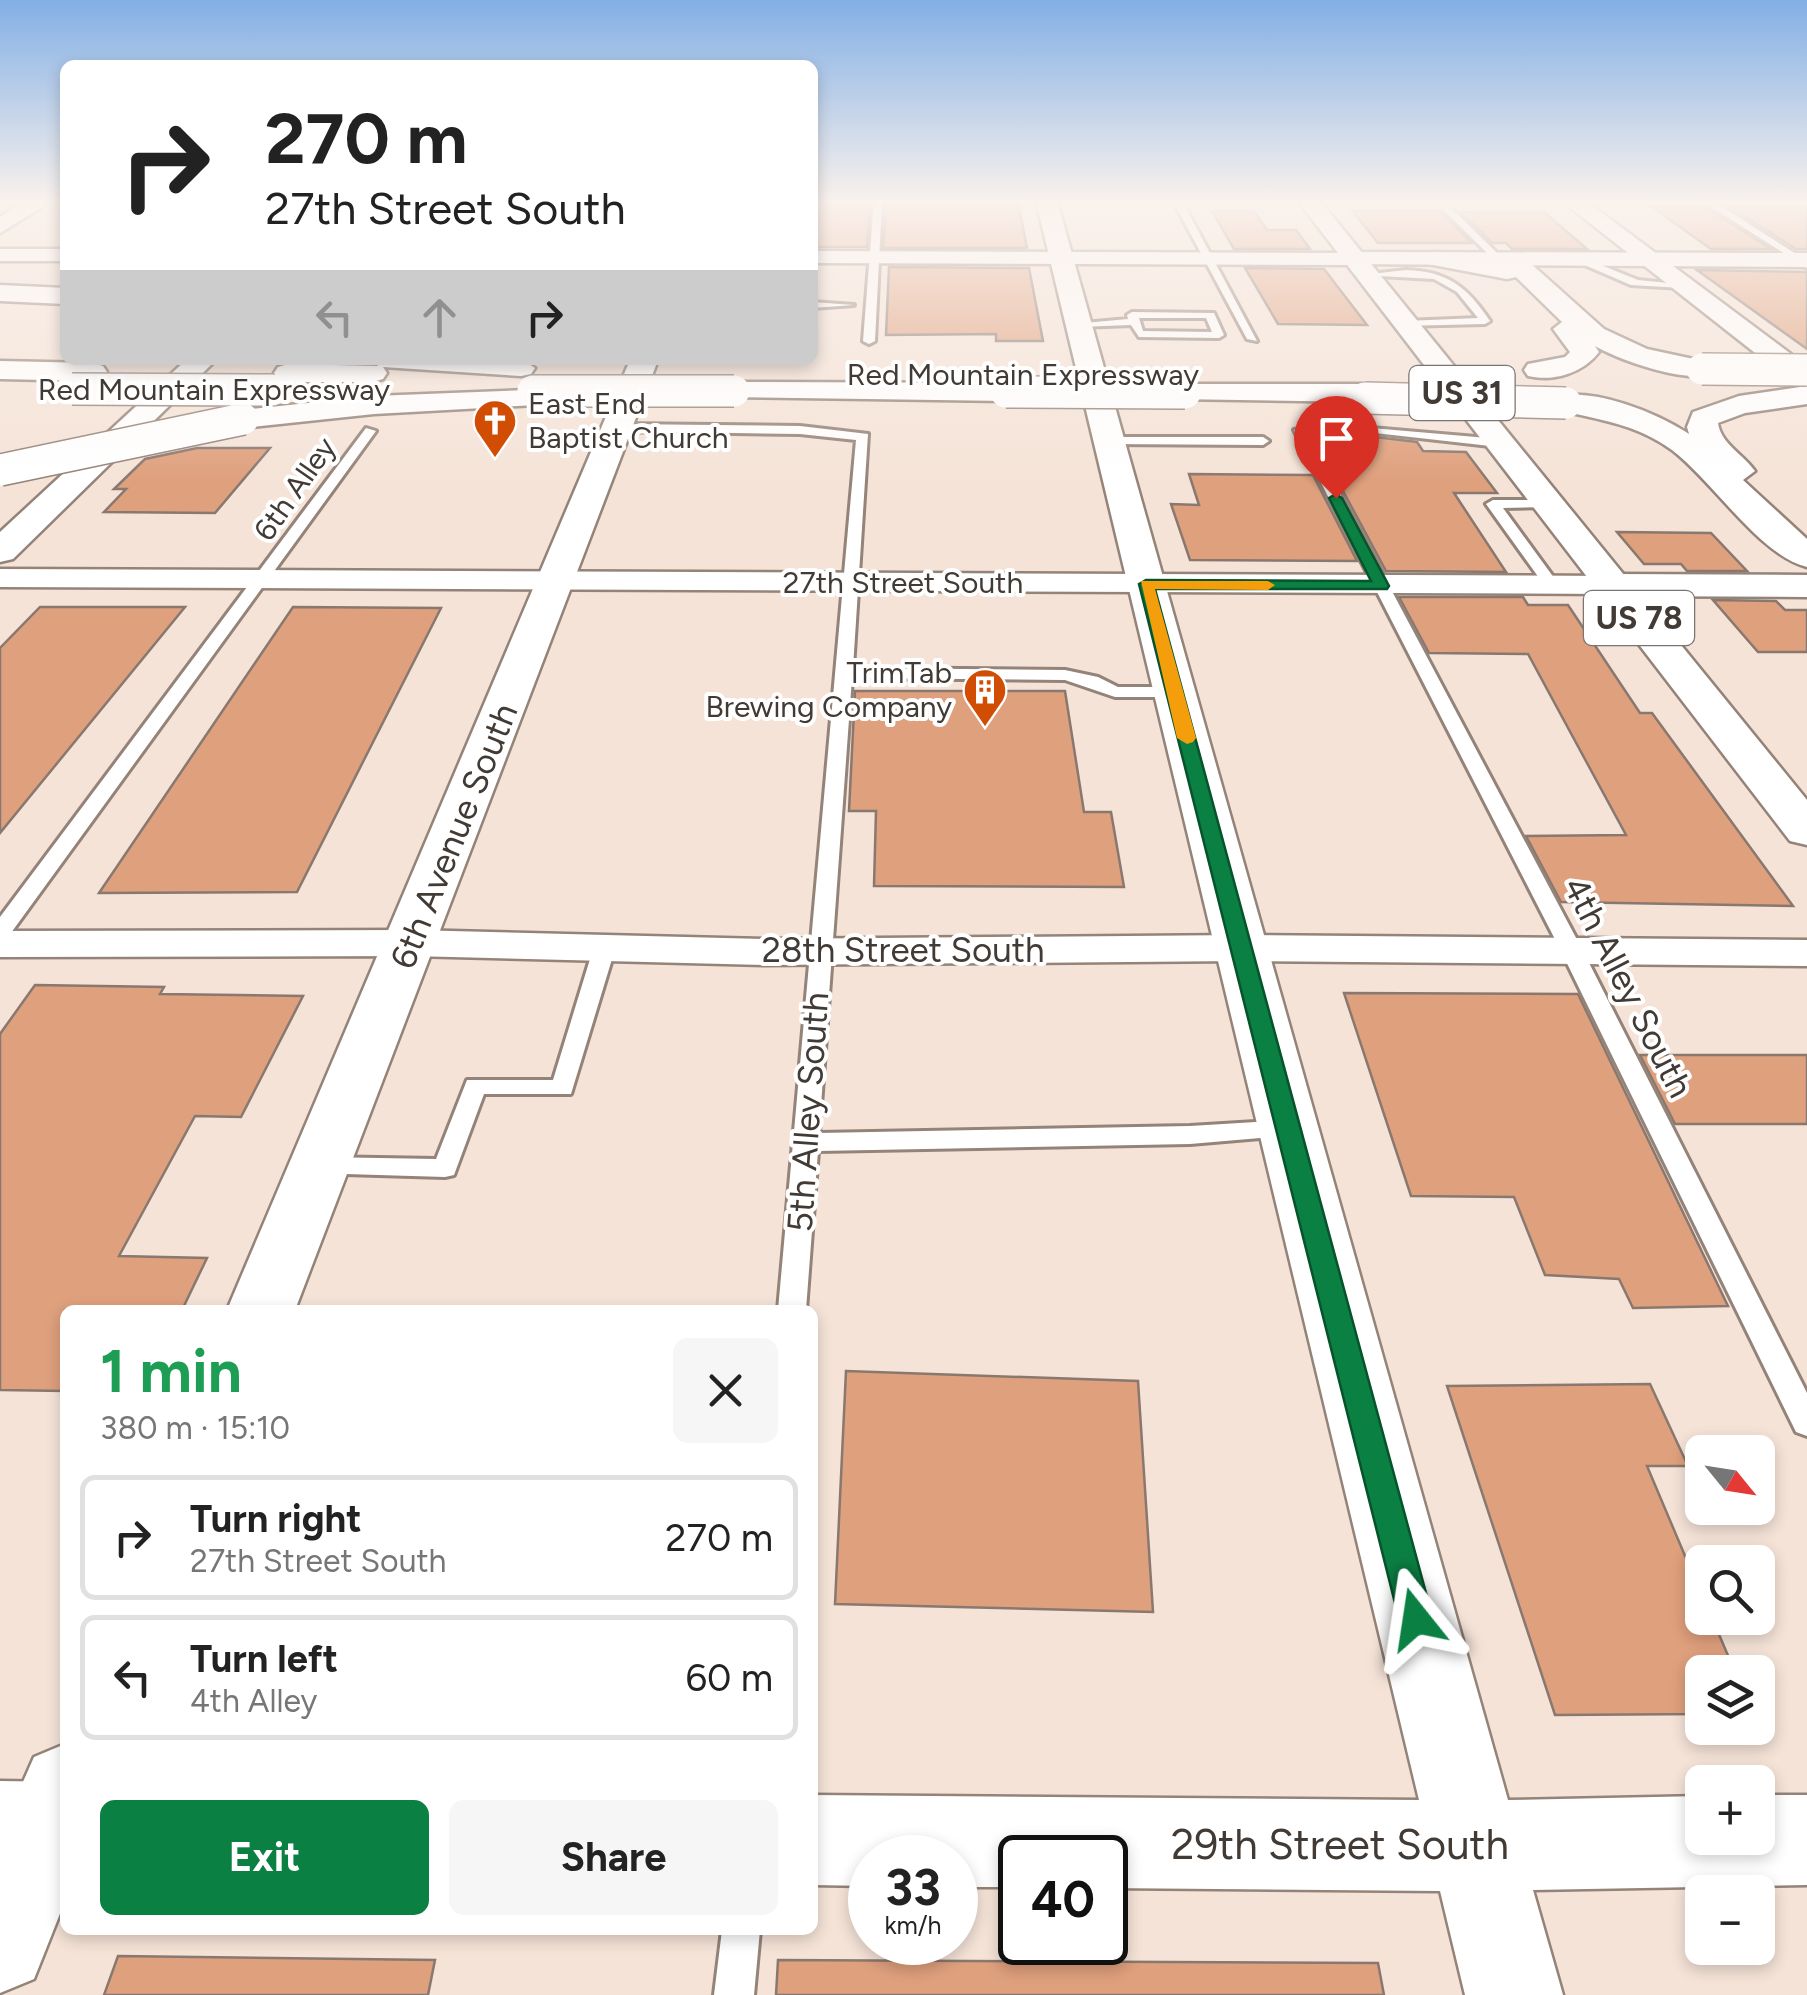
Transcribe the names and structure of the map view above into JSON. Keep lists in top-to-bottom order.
{
  "streets": {
    "main road": [
      "Red Mountain Expressway",
      "US 31",
      "27th Street South",
      "US 78",
      "6th Avenue South",
      "29th Street South"
    ],
    "street": ["28th Street South"],
    "lane": ["6th Alley", "4th Alley South", "5th Alley South"]
  },
  "crossings": [
    ["Red Mountain Expressway", "6th Avenue South"],
    ["6th Alley", "27th Street South"],
    ["27th Street South", "US 78"],
    ["27th Street South", "6th Avenue South"],
    ["27th Street South", "4th Alley South"],
    ["27th Street South", "5th Alley South"],
    ["US 78", "4th Alley South"],
    ["6th Avenue South", "28th Street South"],
    ["6th Avenue South", "5th Alley South"],
    ["28th Street South", "4th Alley South"],
    ["28th Street South", "5th Alley South"]
  ],
  "places": {
    "church": ["East End Baptist Church"],
    "building": ["TrimTab Brewing Company"]
  },
  "north": "bottom right",
  "page": {
    "turn": ["270 m", "27th Street South"],
    "heading": ["1 min", "380 m · 15:10"],
    "map_buttons": ["+", "−"],
    "list": [
      {
        "name": "Turn right",
        "note": "27th Street South",
        "value": "270 m"
      },
      {
        "name": "Turn left",
        "note": "4th Alley",
        "value": "60 m"
      }
    ],
    "buttons": ["Exit", "Share"],
    "speed": "33 km/h",
    "limit": "40"
  }
}
